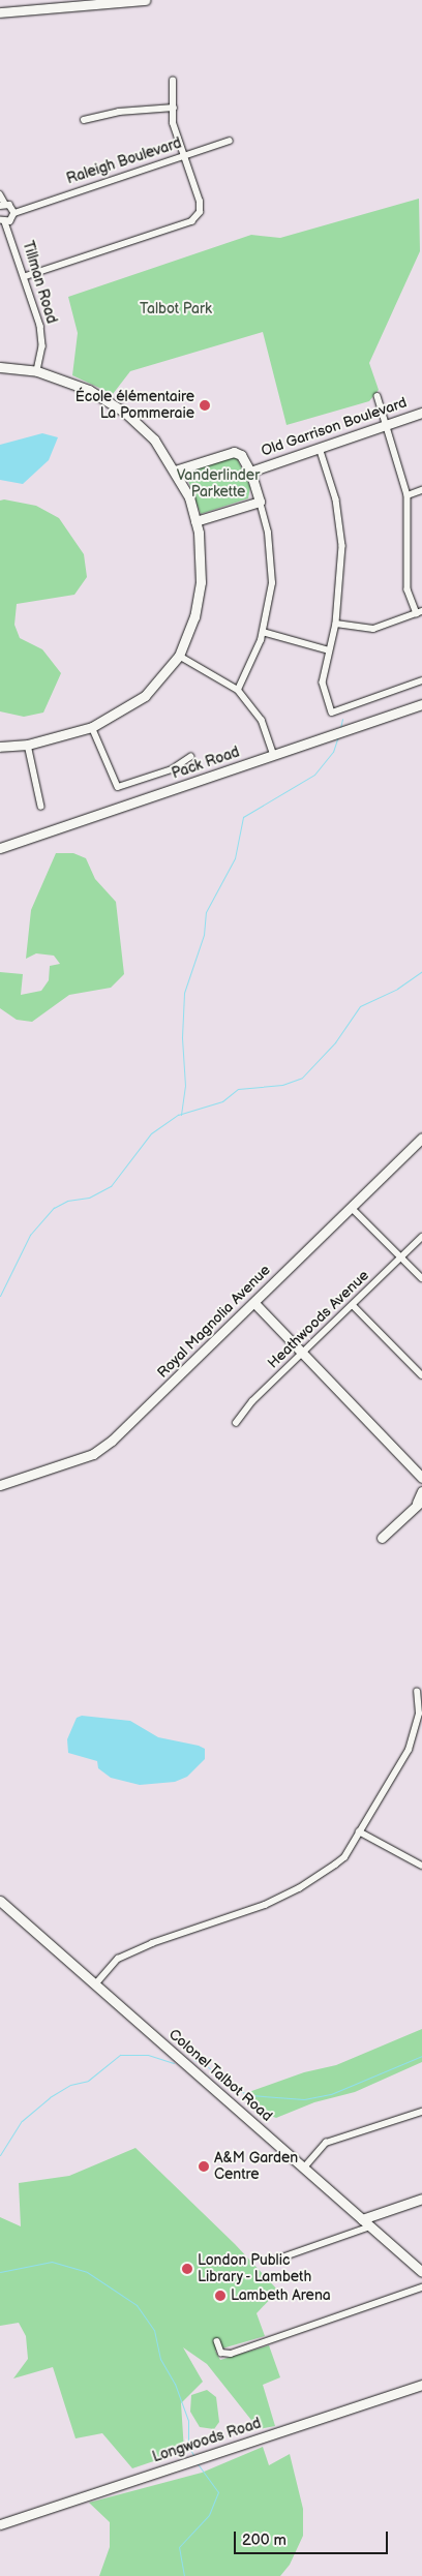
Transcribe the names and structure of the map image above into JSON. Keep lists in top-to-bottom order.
{
  "streets": {
    "street": [
      "Raleigh Boulevard",
      "Tillman Road",
      "Old Garrison Boulevard",
      "Pack Road",
      "Heathwoods Avenue",
      "Royal Magnolia Avenue",
      "Colonel Talbot Road",
      "Longwoods Road"
    ]
  },
  "parks": ["Talbot Park", "Vanderlinder Parkette"],
  "places": [
    "École élémentaire La Pommeraie",
    "A&M Garden Centre",
    "London Public Library - Lambeth",
    "Lambeth Arena"
  ],
  "scale_bar": "200 m"
}
